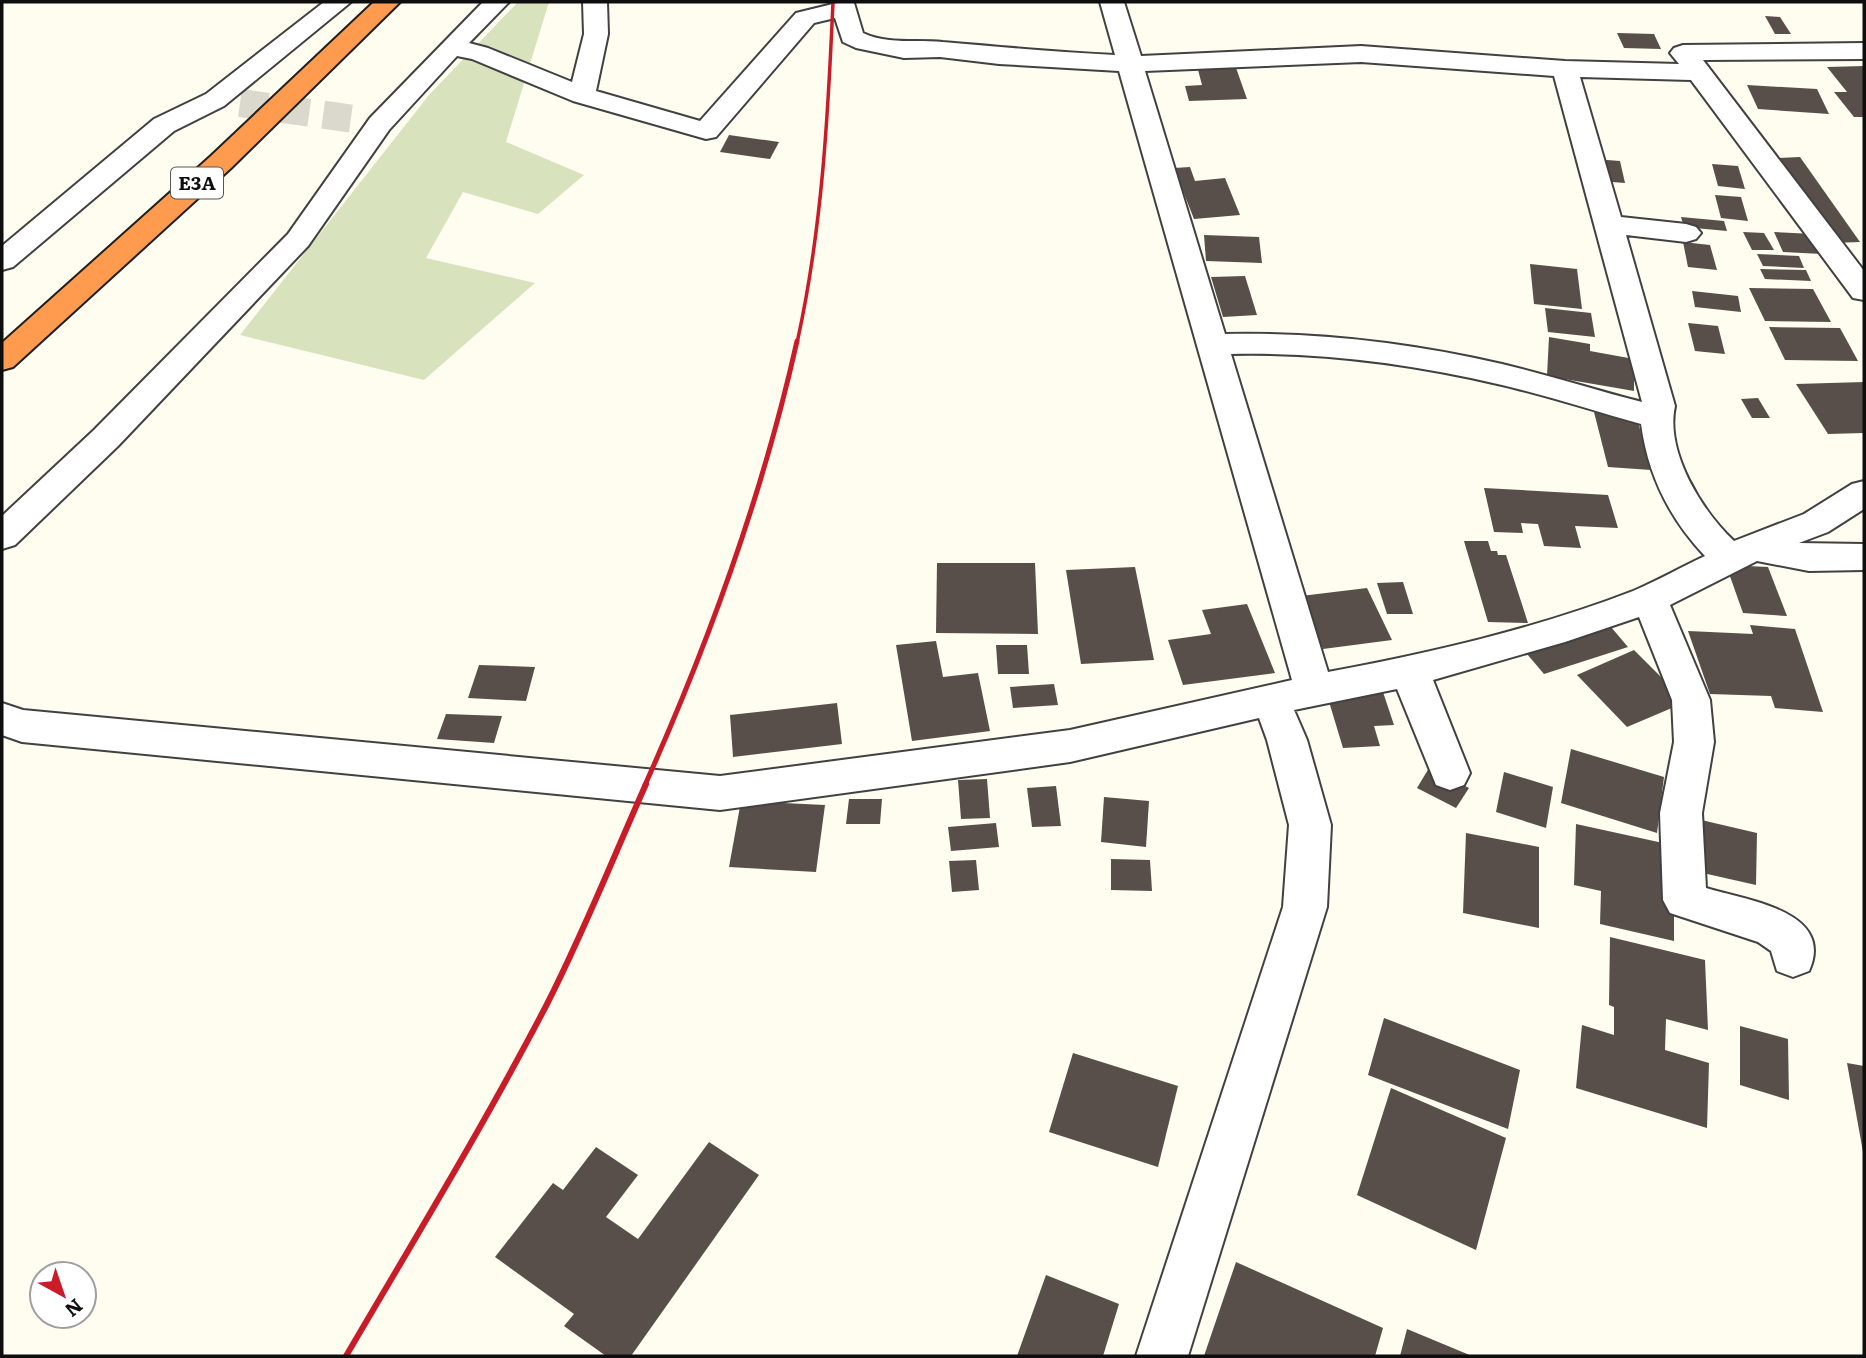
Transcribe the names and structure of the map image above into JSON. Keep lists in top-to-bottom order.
{
  "streets": {
    "highway": ["E3A"]
  },
  "north": "bottom right"
}
